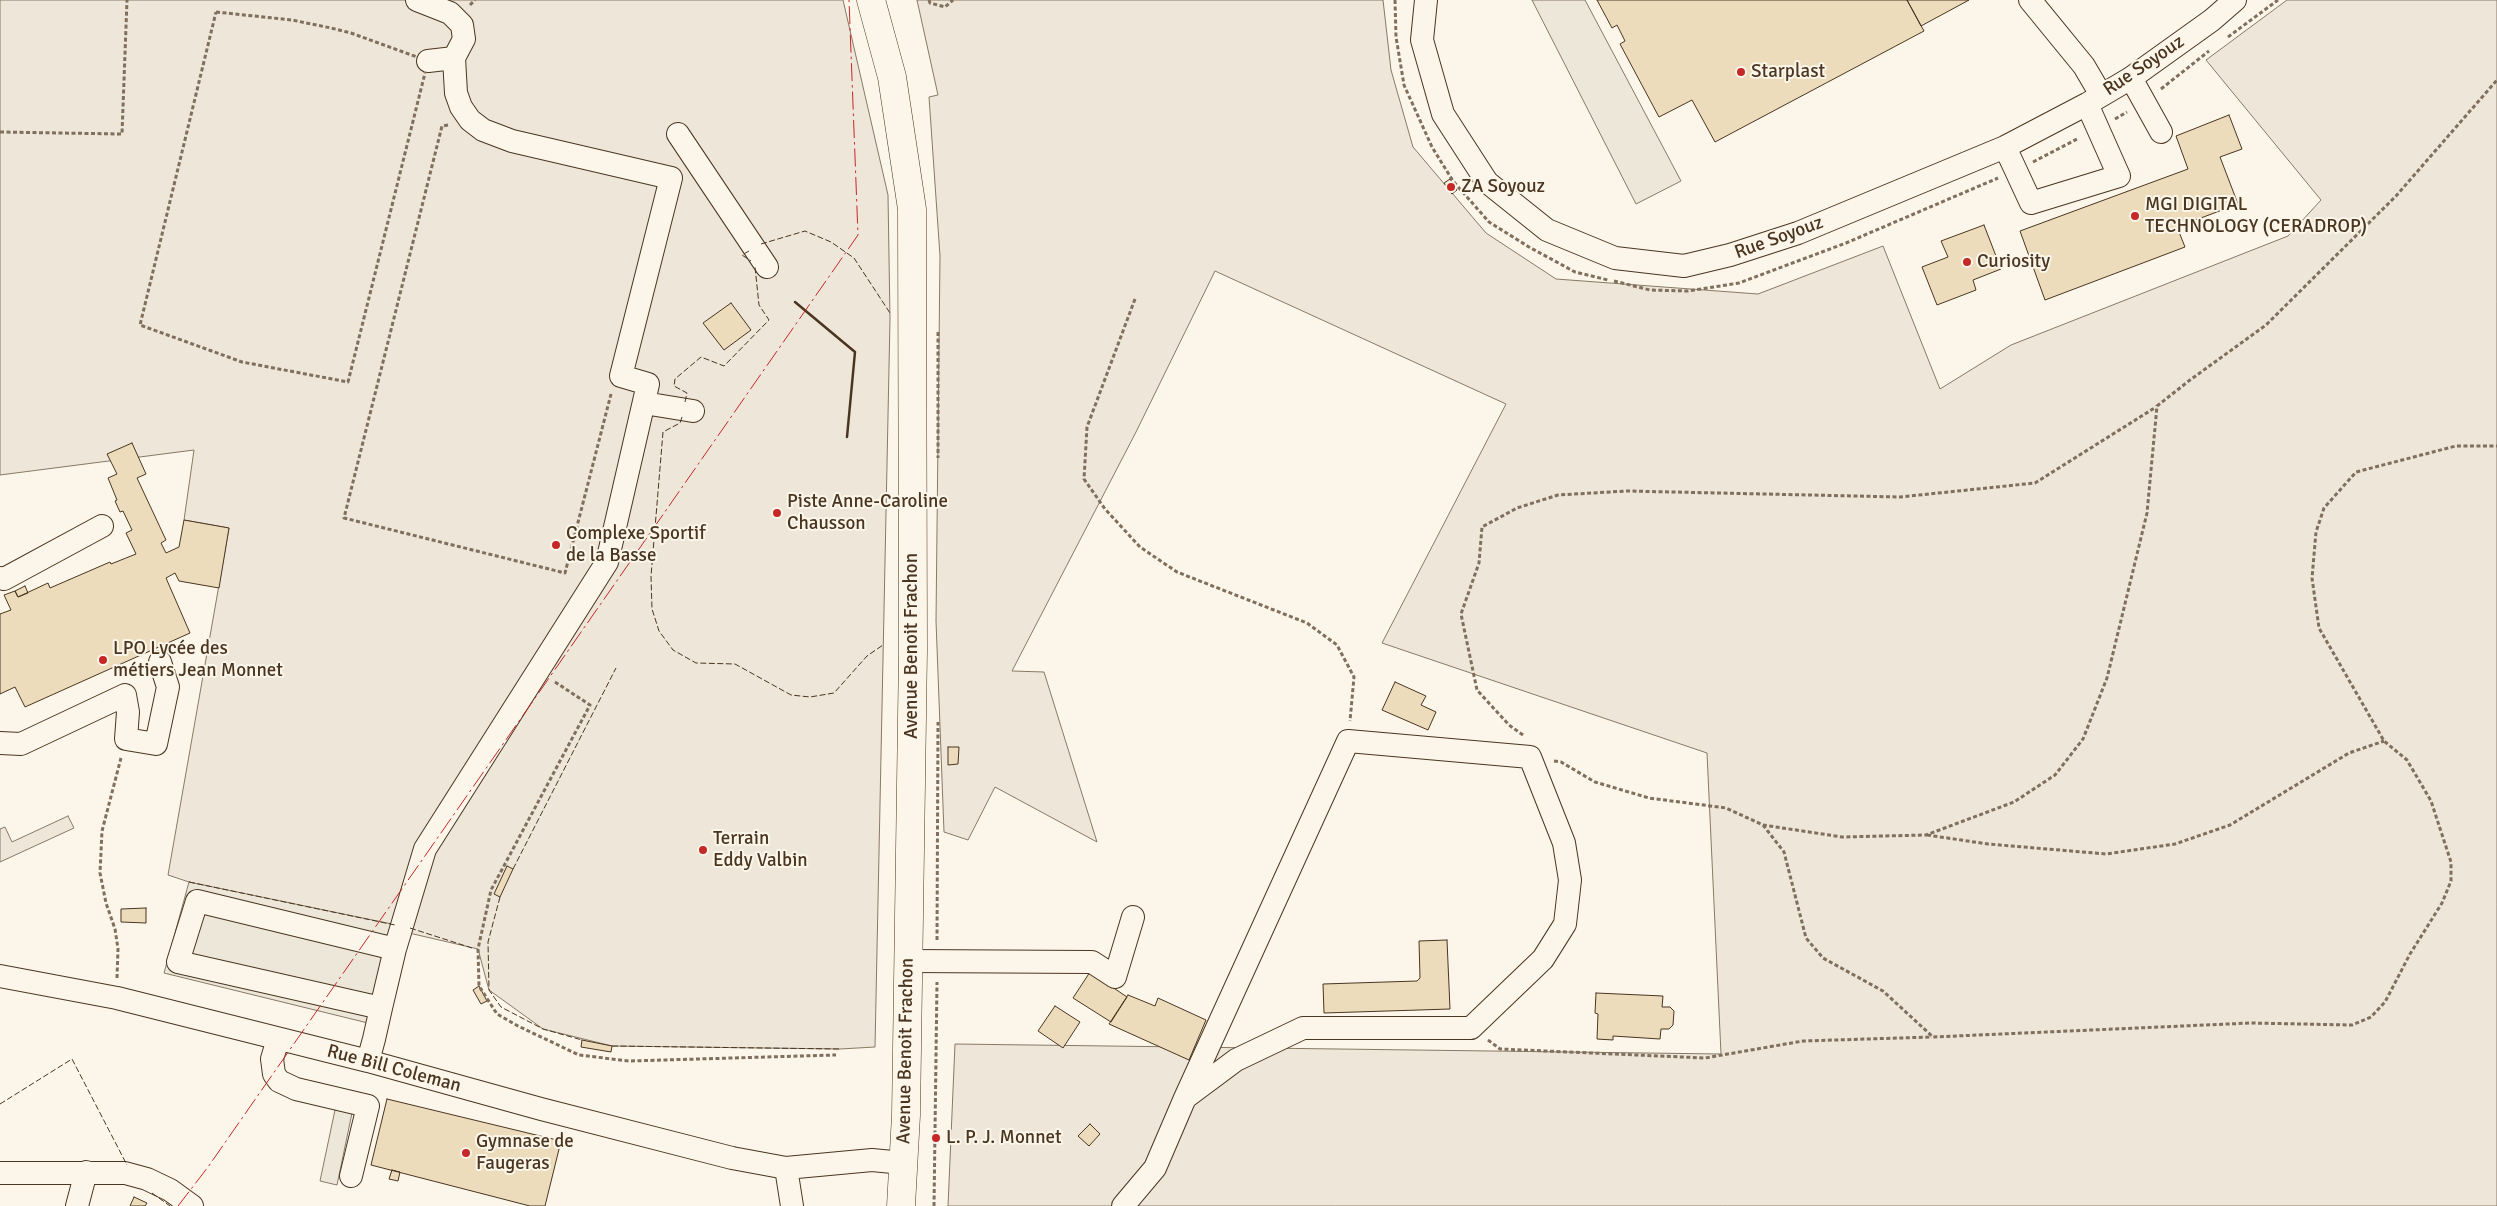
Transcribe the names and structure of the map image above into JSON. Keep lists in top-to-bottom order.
{
  "streets": {
    "main road": ["Avenue Benoit Frachon"],
    "street": ["Rue Soyouz", "Rue Bill Coleman"]
  },
  "crossings": [
    ["Avenue Benoit Frachon", "Rue Bill Coleman"]
  ],
  "places": [
    "Starplast",
    "ZA Soyouz",
    "MGI DIGITAL TECHNOLOGY (CERADROP)",
    "Curiosity",
    "Piste Anne-Caroline Chausson",
    "Complexe Sportif de la Basse",
    "LPO Lycée des métiers Jean Monnet",
    "Terrain Eddy Valbin",
    "L. P. J. Monnet",
    "Gymnase de Faugeras"
  ]
}
